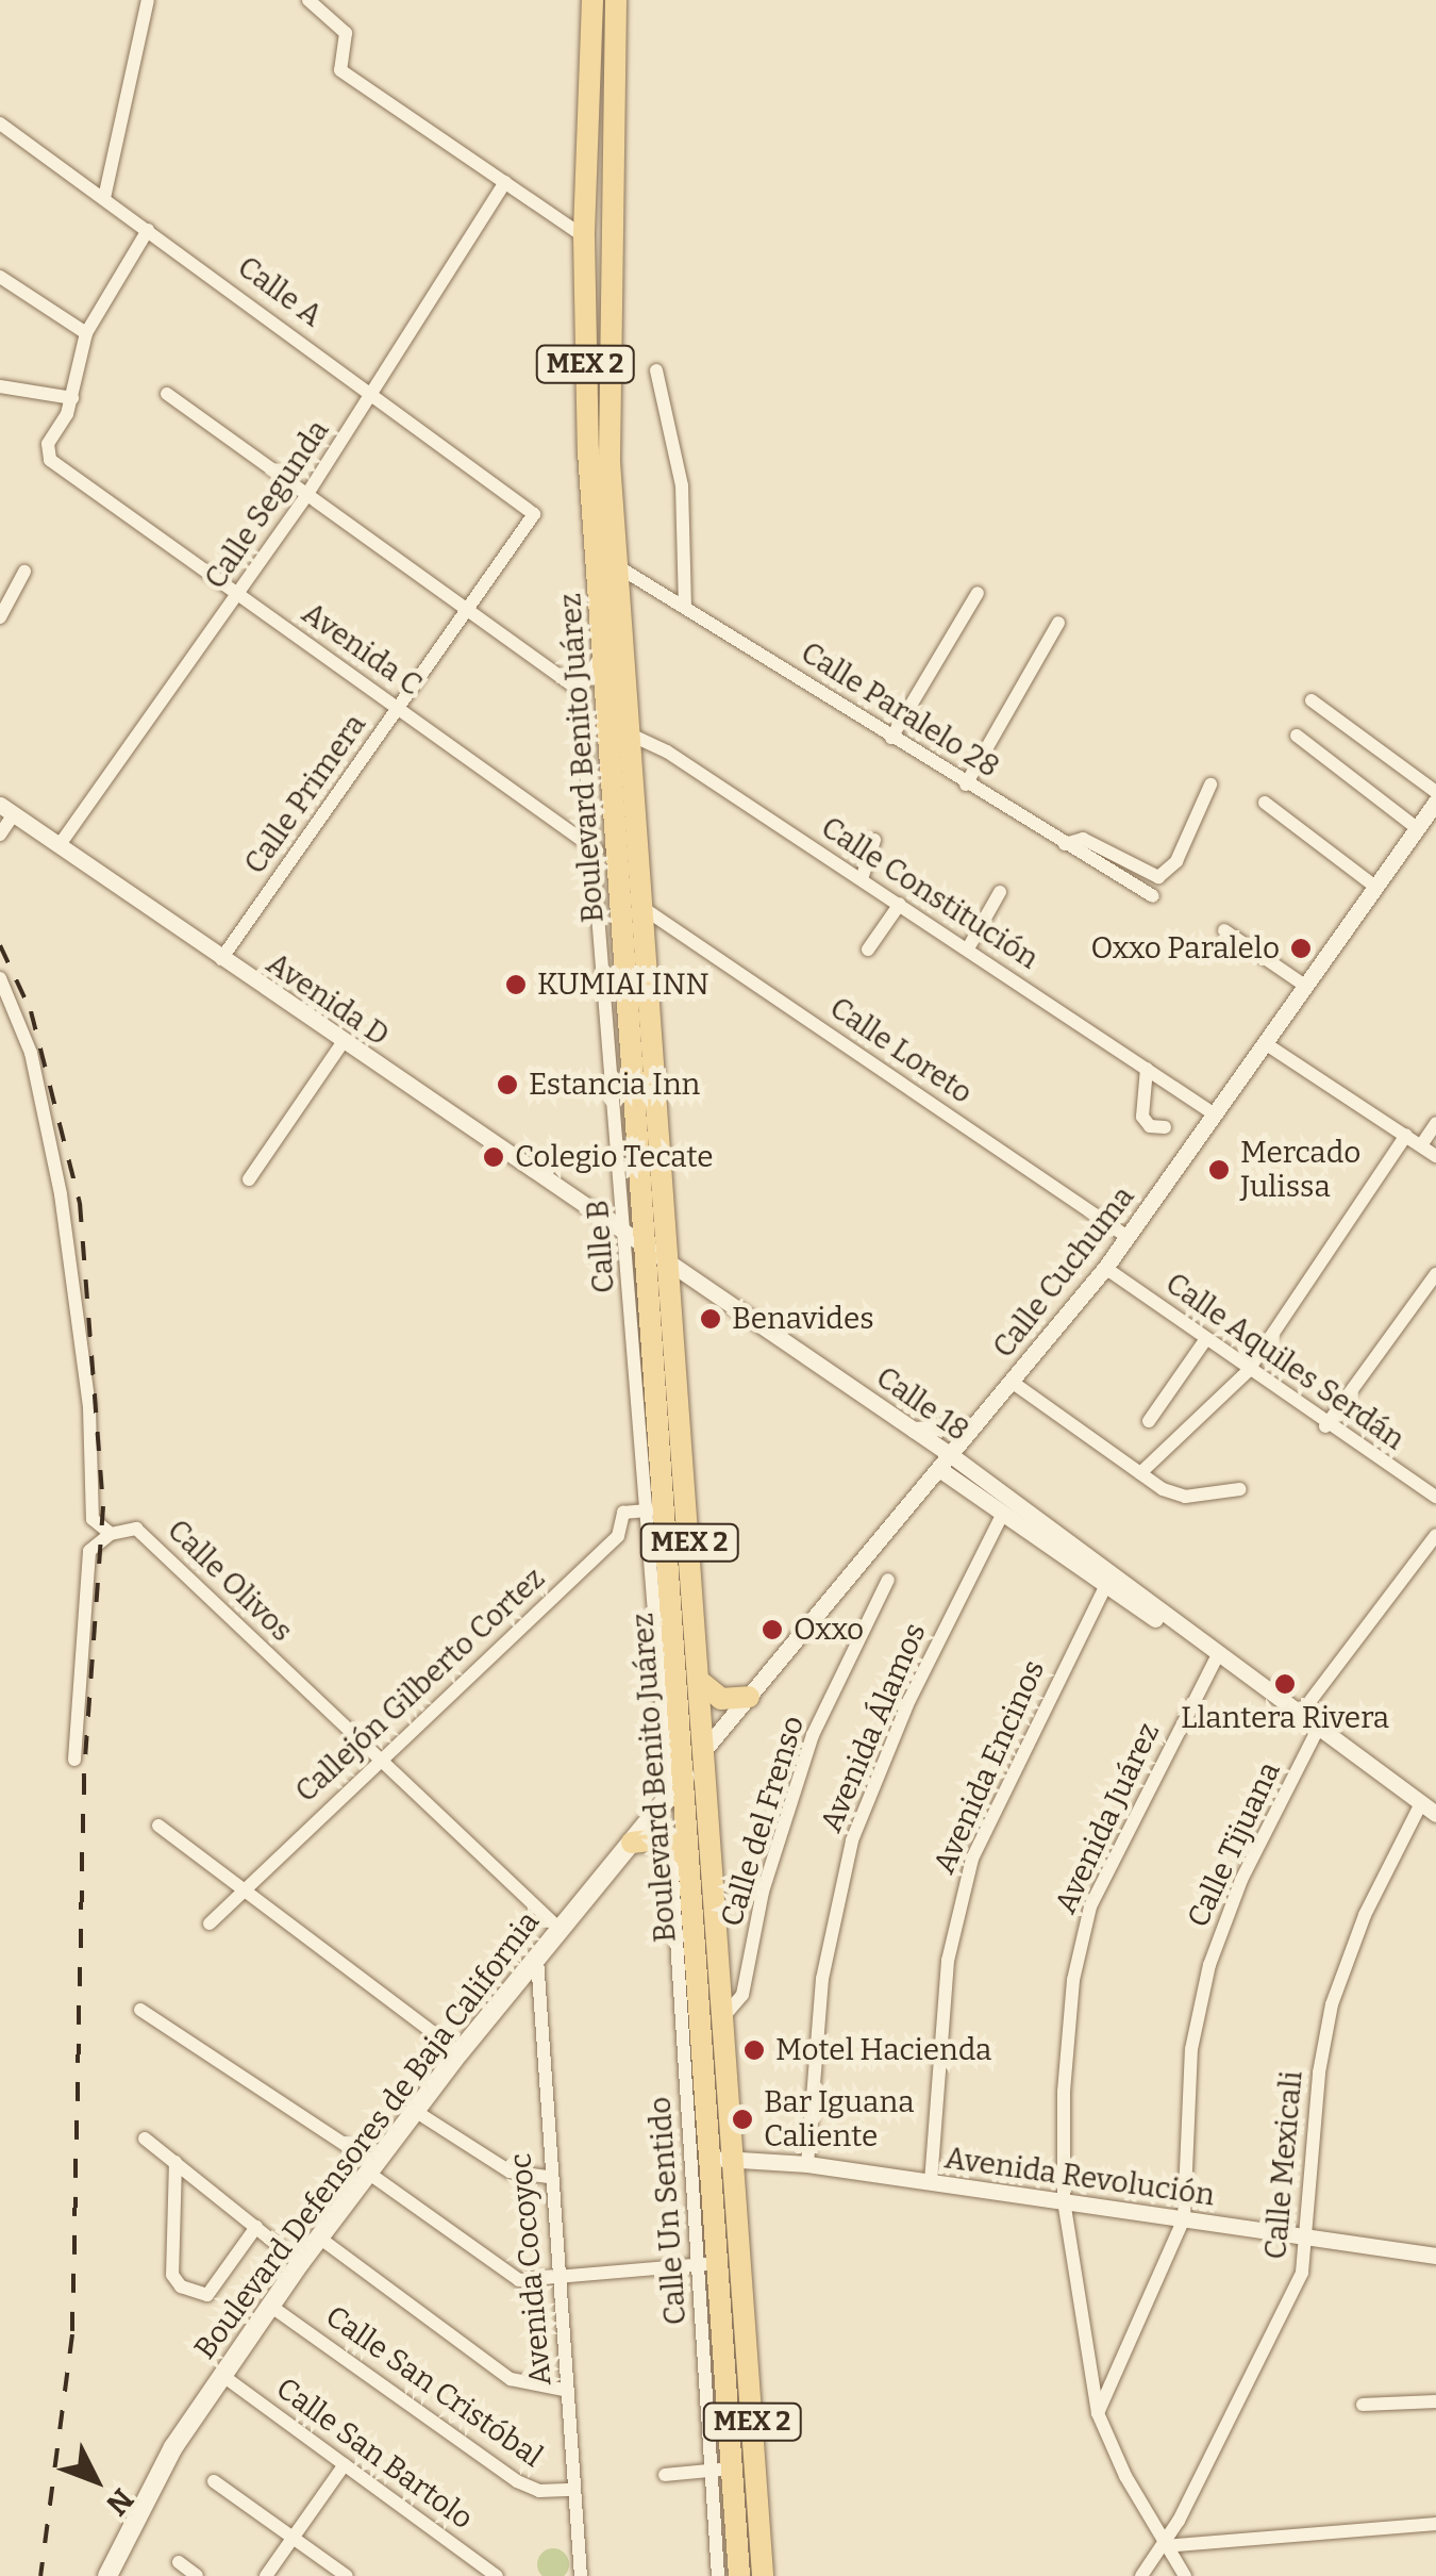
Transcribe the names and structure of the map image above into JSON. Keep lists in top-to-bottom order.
{
  "streets": {
    "main road": ["MEX 2", "Boulevard Benito Juárez", "Boulevard Defensores de Baja California"],
    "street": [
      "Calle A",
      "Calle Segunda",
      "Avenida C",
      "Calle Paralelo 28",
      "Calle Primera",
      "Calle Constitución",
      "Avenida D",
      "Calle Loreto",
      "Calle B",
      "Calle Cuchuma",
      "Calle Aquiles Serdán",
      "Calle 18",
      "Calle Olivos",
      "Callejón Gilberto Cortez",
      "Avenida Álamos",
      "Avenida Encinos",
      "Avenida Juárez",
      "Calle del Frenso",
      "Calle Tijuana",
      "Calle Mexicali",
      "Avenida Revolución",
      "Calle Un Sentido",
      "Avenida Cocoyoc",
      "Calle San Cristóbal",
      "Calle San Bartolo"
    ]
  },
  "crossings": [
    ["Calle A", "Calle Segunda"],
    ["Calle A", "Calle Primera"],
    ["Calle Segunda", "Avenida C"],
    ["Calle Segunda", "Avenida D"],
    ["Avenida C", "Boulevard Benito Juárez"],
    ["Avenida C", "Calle Primera"],
    ["Avenida C", "Calle B"],
    ["Calle Paralelo 28", "Boulevard Benito Juárez"],
    ["Boulevard Benito Juárez", "Calle Constitución"],
    ["Boulevard Benito Juárez", "Avenida D"],
    ["Boulevard Benito Juárez", "Calle Loreto"],
    ["Boulevard Benito Juárez", "Calle B"],
    ["Boulevard Benito Juárez", "Calle Cuchuma"],
    ["Boulevard Benito Juárez", "Calle 18"],
    ["Boulevard Benito Juárez", "Callejón Gilberto Cortez"],
    ["Boulevard Benito Juárez", "Calle del Frenso"],
    ["Boulevard Benito Juárez", "Boulevard Defensores de Baja California"],
    ["Boulevard Benito Juárez", "Avenida Revolución"],
    ["Boulevard Benito Juárez", "Calle Un Sentido"],
    ["Calle Primera", "Avenida D"],
    ["Calle Constitución", "Calle Cuchuma"],
    ["Avenida D", "Calle B"],
    ["Avenida D", "Calle 18"],
    ["Calle Loreto", "Calle Cuchuma"],
    ["Calle B", "Calle 18"],
    ["Calle Cuchuma", "Calle Aquiles Serdán"],
    ["Calle Cuchuma", "Calle 18"],
    ["Calle Cuchuma", "Boulevard Defensores de Baja California"],
    ["Calle 18", "Avenida Álamos"],
    ["Calle 18", "Avenida Encinos"],
    ["Calle 18", "Avenida Juárez"],
    ["Calle 18", "Calle Tijuana"],
    ["Calle 18", "Calle Mexicali"],
    ["Calle Olivos", "Callejón Gilberto Cortez"],
    ["Calle Olivos", "Boulevard Defensores de Baja California"],
    ["Avenida Álamos", "Avenida Revolución"],
    ["Avenida Encinos", "Avenida Revolución"],
    ["Avenida Juárez", "Calle Tijuana"],
    ["Avenida Juárez", "Calle Mexicali"],
    ["Avenida Juárez", "Avenida Revolución"],
    ["Calle Tijuana", "Avenida Revolución"],
    ["Boulevard Defensores de Baja California", "Avenida Cocoyoc"],
    ["Boulevard Defensores de Baja California", "Calle San Cristóbal"],
    ["Boulevard Defensores de Baja California", "Calle San Bartolo"],
    ["Calle Mexicali", "Avenida Revolución"],
    ["Avenida Revolución", "Calle Un Sentido"],
    ["Avenida Cocoyoc", "Calle San Cristóbal"]
  ],
  "places": [
    "Oxxo Paralelo",
    "KUMIAI INN",
    "Estancia Inn",
    "Colegio Tecate",
    "Mercado Julissa",
    "Benavides",
    "Oxxo",
    "Llantera Rivera",
    "Motel Hacienda",
    "Bar Iguana Caliente"
  ],
  "north": "bottom right"
}
